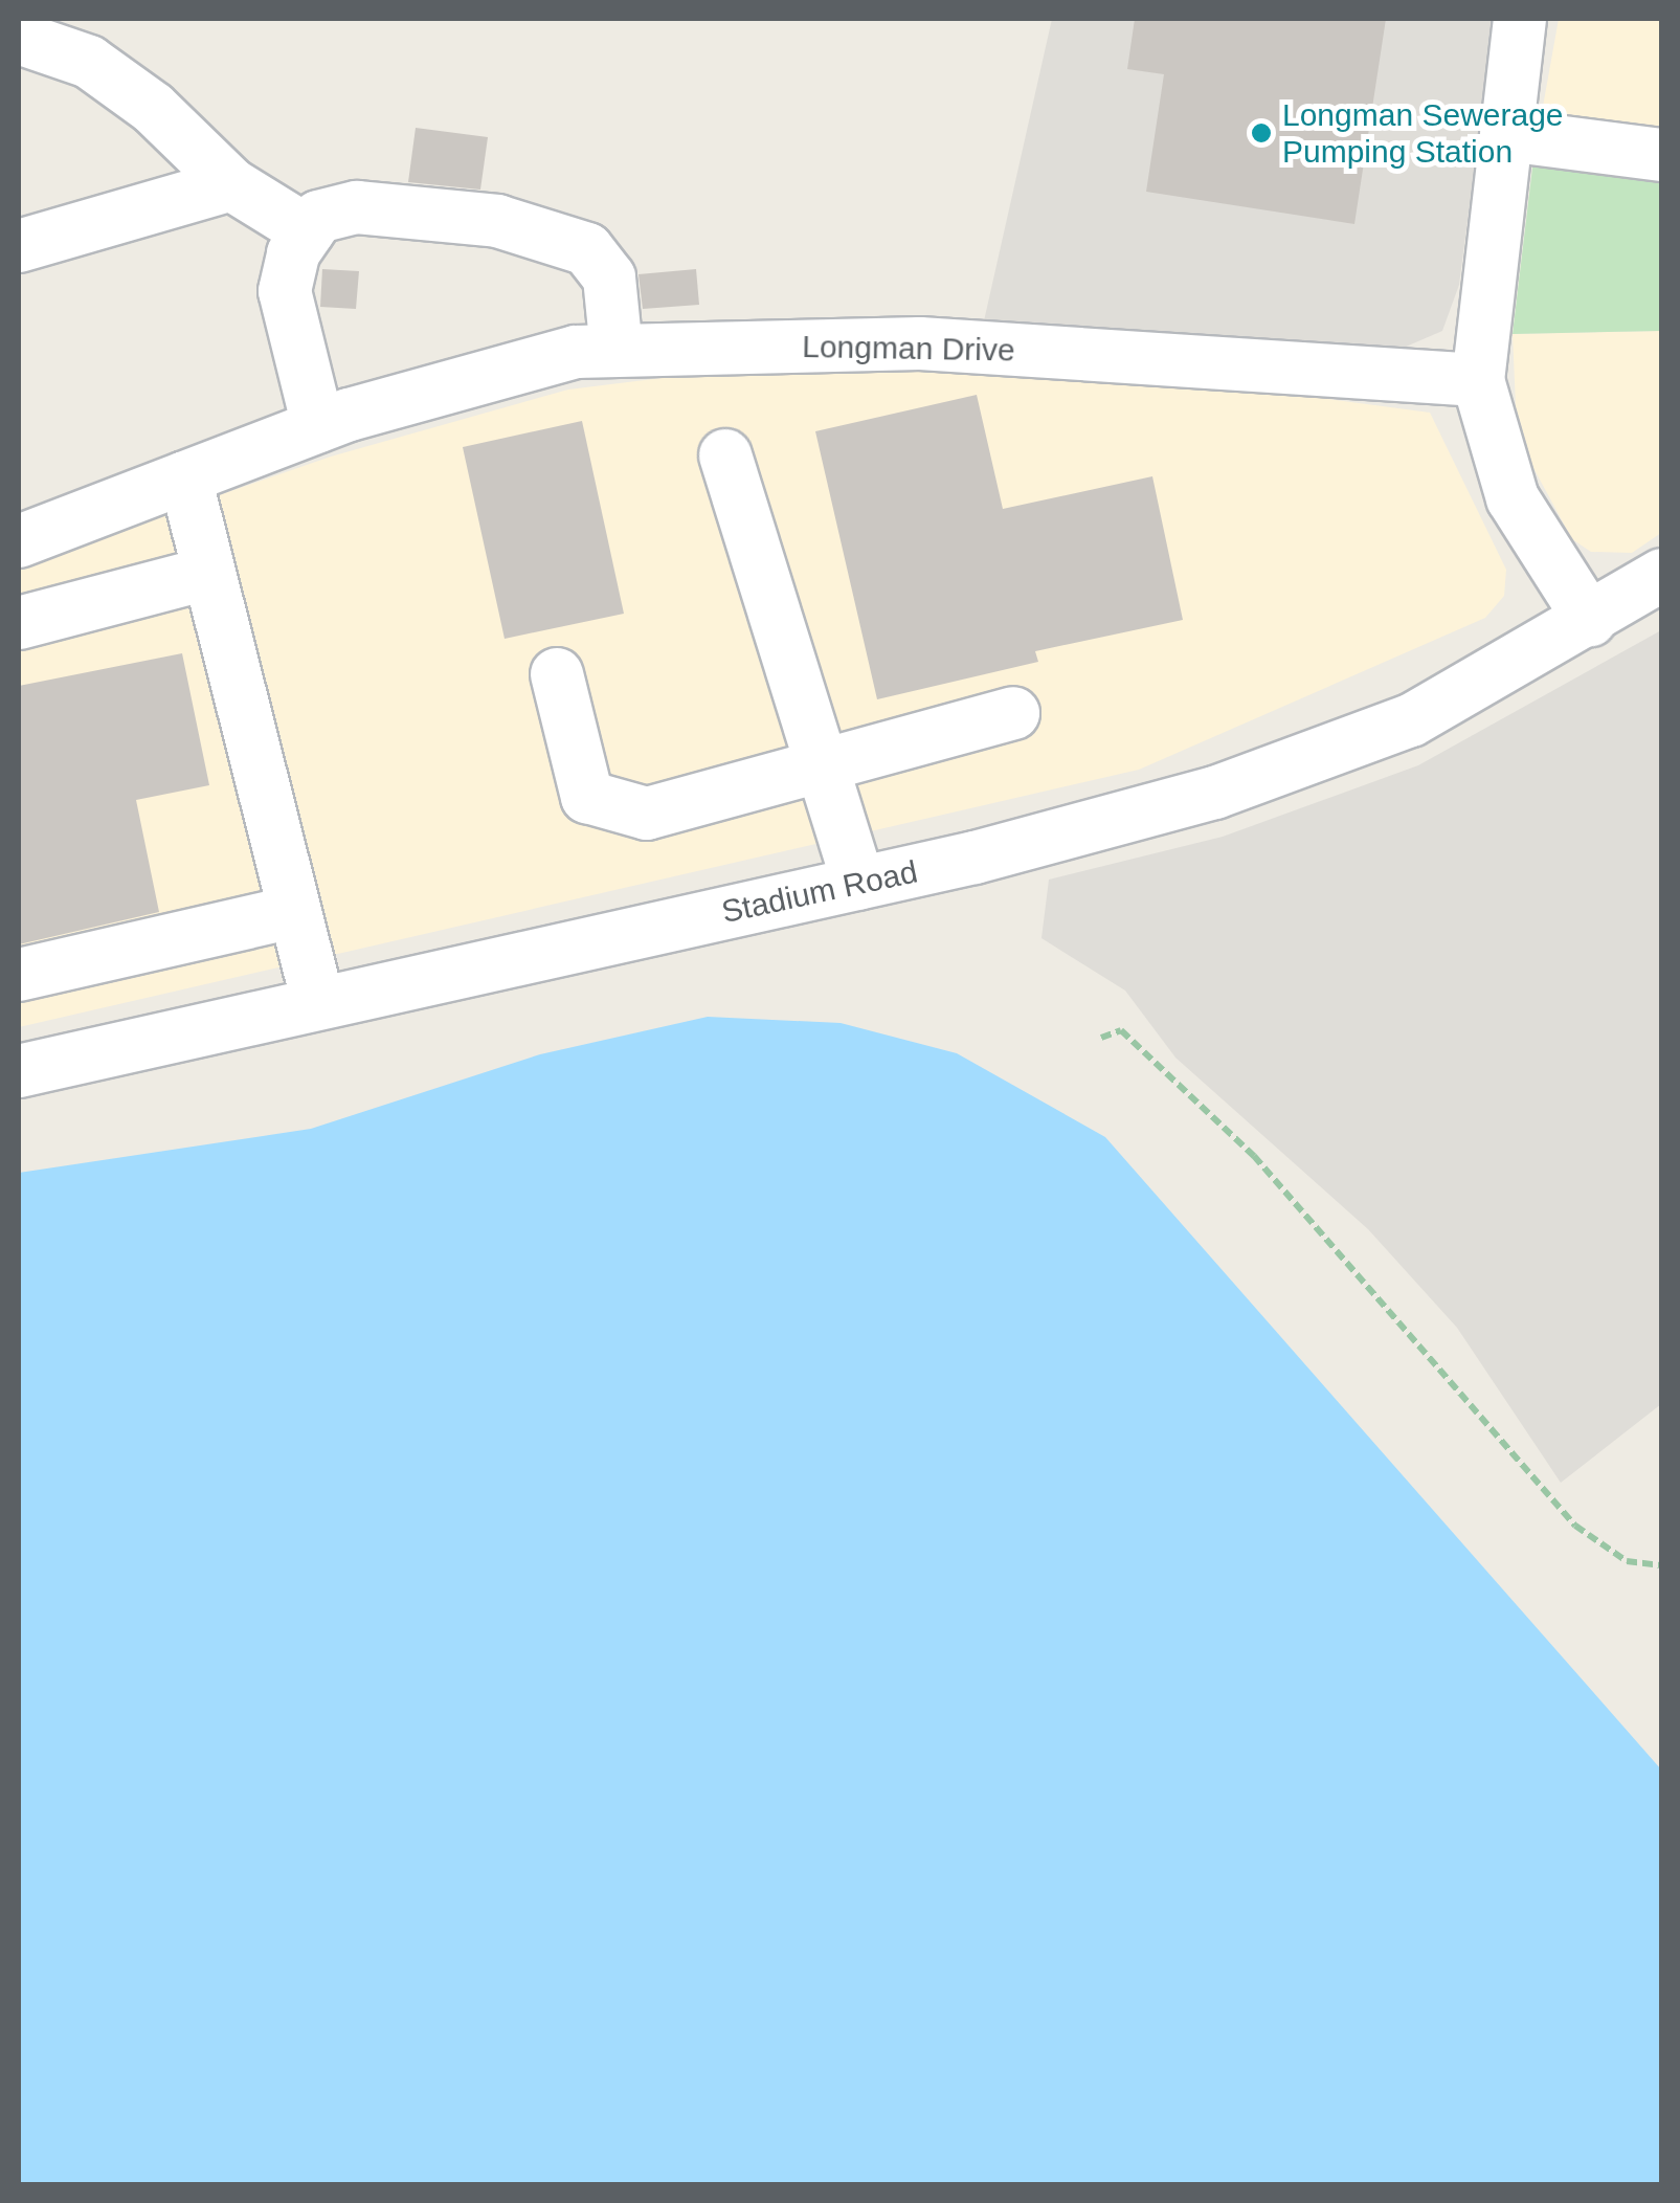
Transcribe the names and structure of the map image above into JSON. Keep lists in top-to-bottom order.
{
  "streets": {
    "street": ["Longman Drive", "Stadium Road"]
  },
  "places": ["Longman Sewerage Pumping Station"]
}
